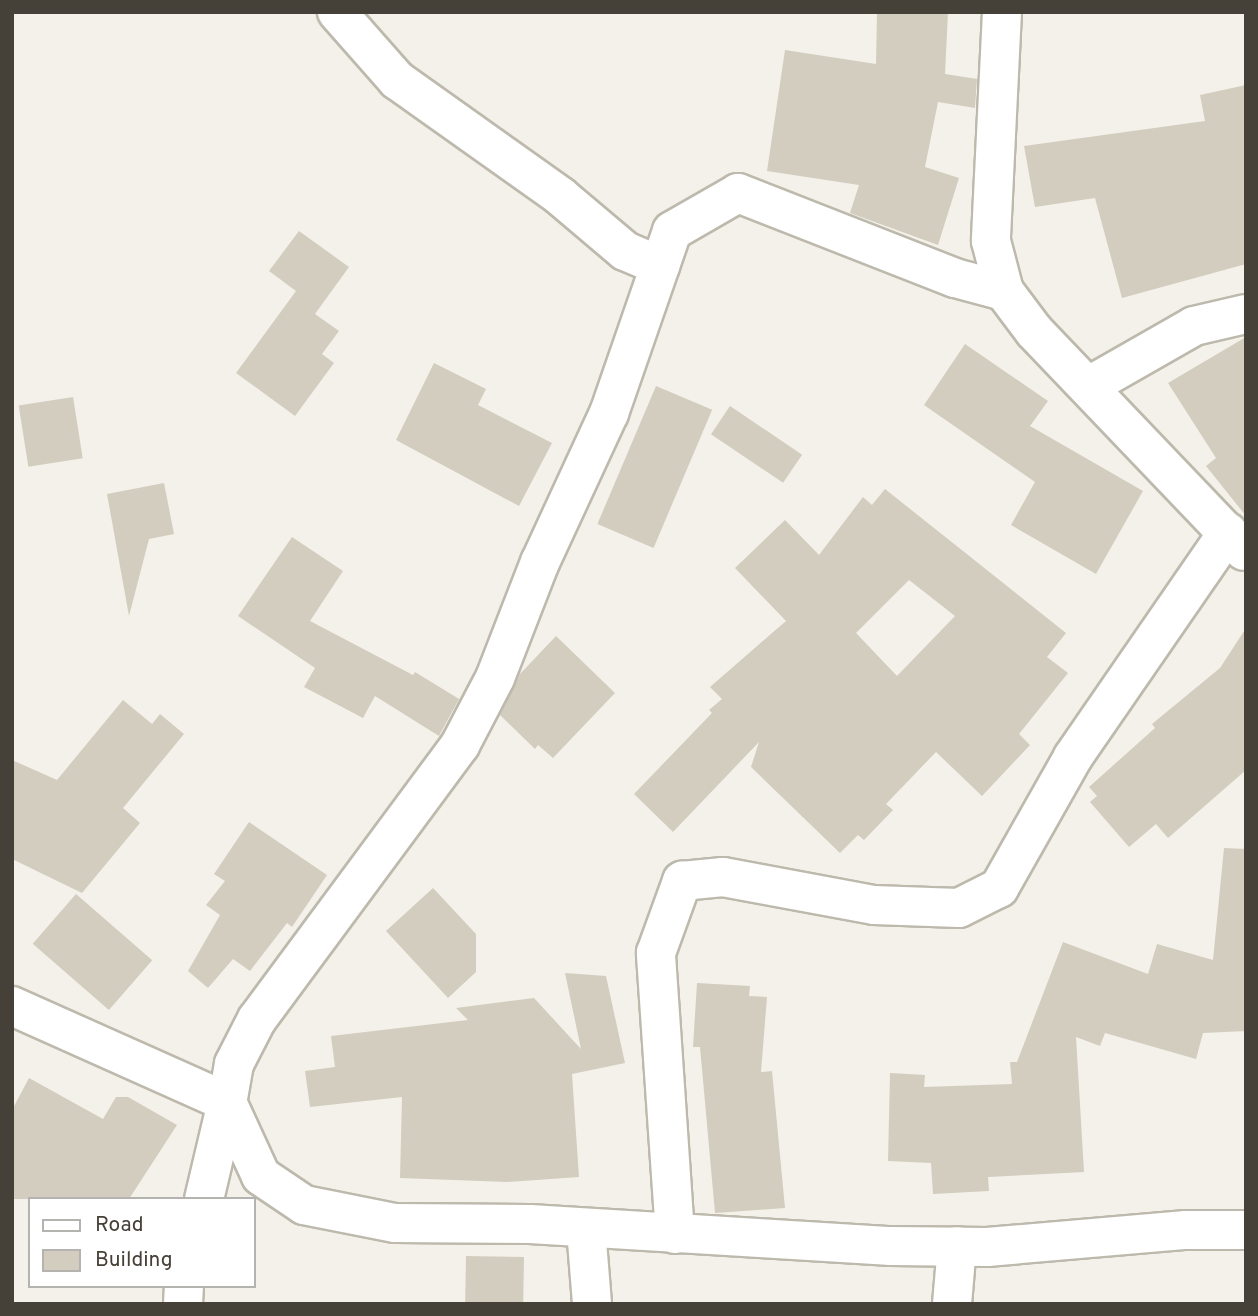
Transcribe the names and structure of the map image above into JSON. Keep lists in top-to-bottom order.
{
  "legend": ["Road", "Building"]
}
